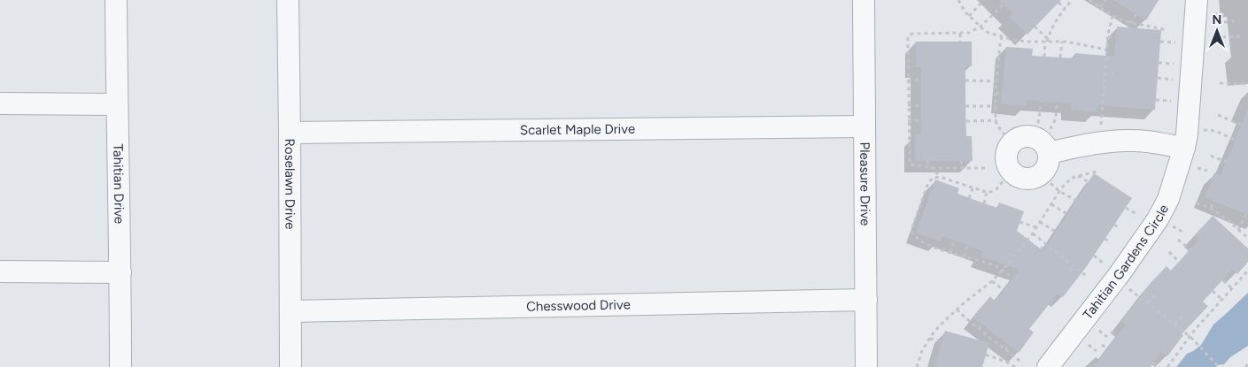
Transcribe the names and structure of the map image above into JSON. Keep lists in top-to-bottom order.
{
  "streets": {
    "street": [
      "Scarlet Maple Drive",
      "Roselawn Drive",
      "Pleasure Drive",
      "Tahitian Drive",
      "Tahitian Gardens Circle",
      "Chesswood Drive"
    ]
  },
  "crossings": [
    ["Scarlet Maple Drive", "Roselawn Drive"],
    ["Scarlet Maple Drive", "Pleasure Drive"],
    ["Roselawn Drive", "Chesswood Drive"],
    ["Pleasure Drive", "Chesswood Drive"]
  ],
  "north": "top"
}
